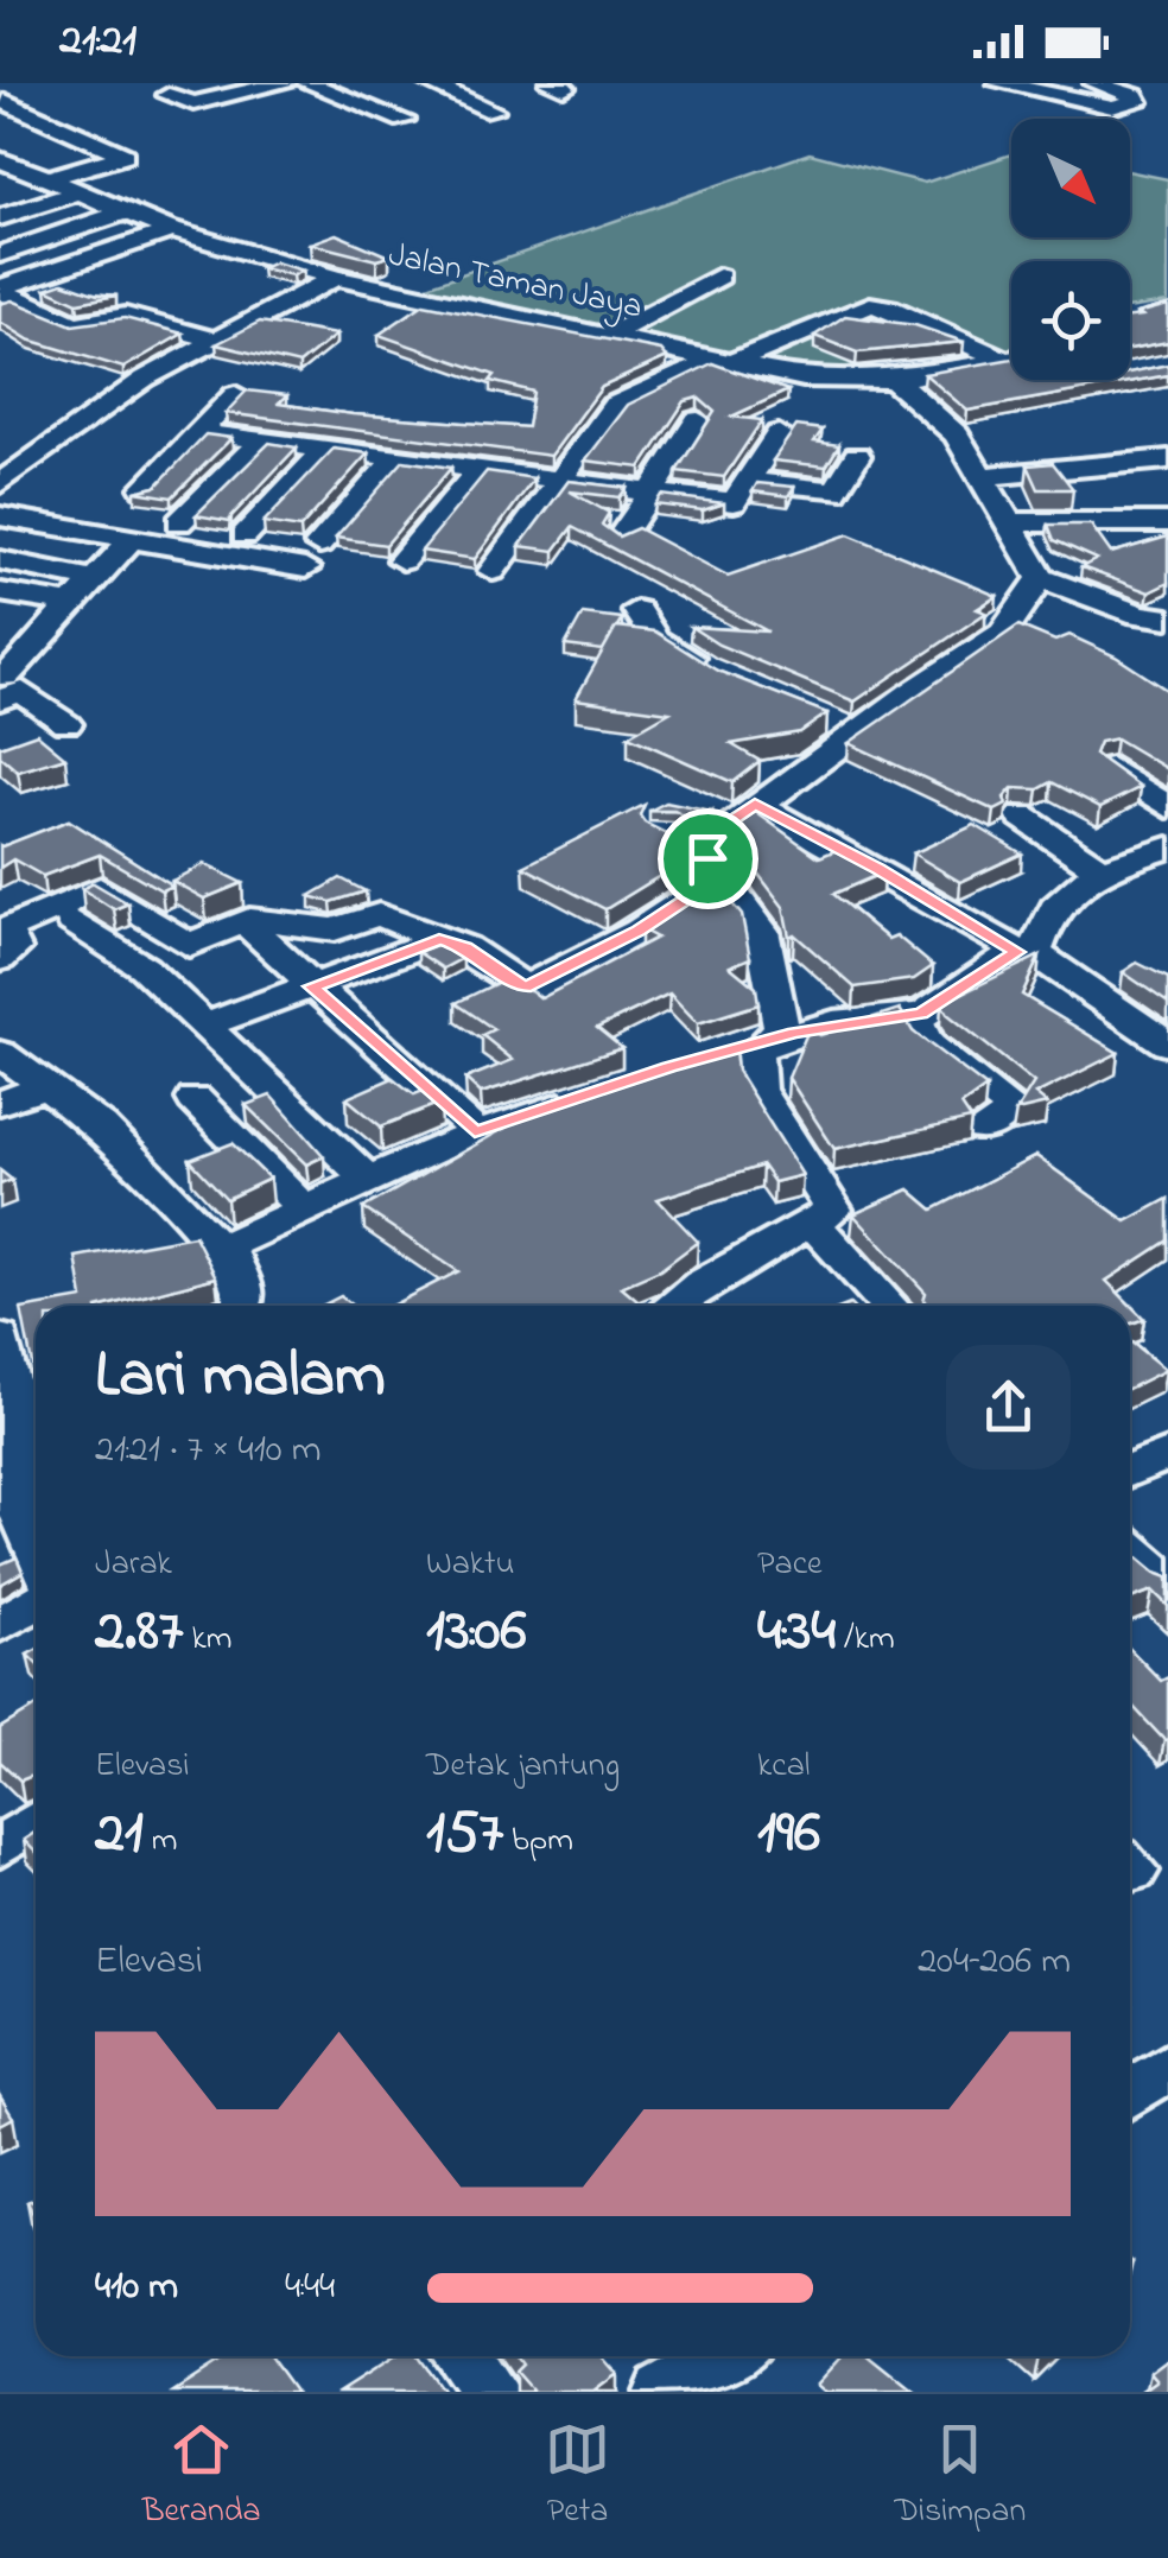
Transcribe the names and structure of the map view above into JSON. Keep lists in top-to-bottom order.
{
  "streets": {
    "street": ["Jalan Taman Jaya"]
  },
  "north": "bottom right",
  "page": {
    "status": "21:21",
    "heading": ["Lari malam", "21:21 · 7 × 410 m"],
    "stats": [
      ["Jarak", "2.87 km"],
      ["Waktu", "13:06"],
      ["Pace", "4:34 /km"],
      ["Elevasi", "21 m"],
      ["Detak jantung", "157 bpm"],
      ["kcal", "196"]
    ],
    "chart": ["Elevasi", "204–206 m"],
    "list": [
      {
        "name": "410 m",
        "note": "4:44"
      }
    ],
    "tabs": ["Beranda", "Peta", "Disimpan"]
  }
}
